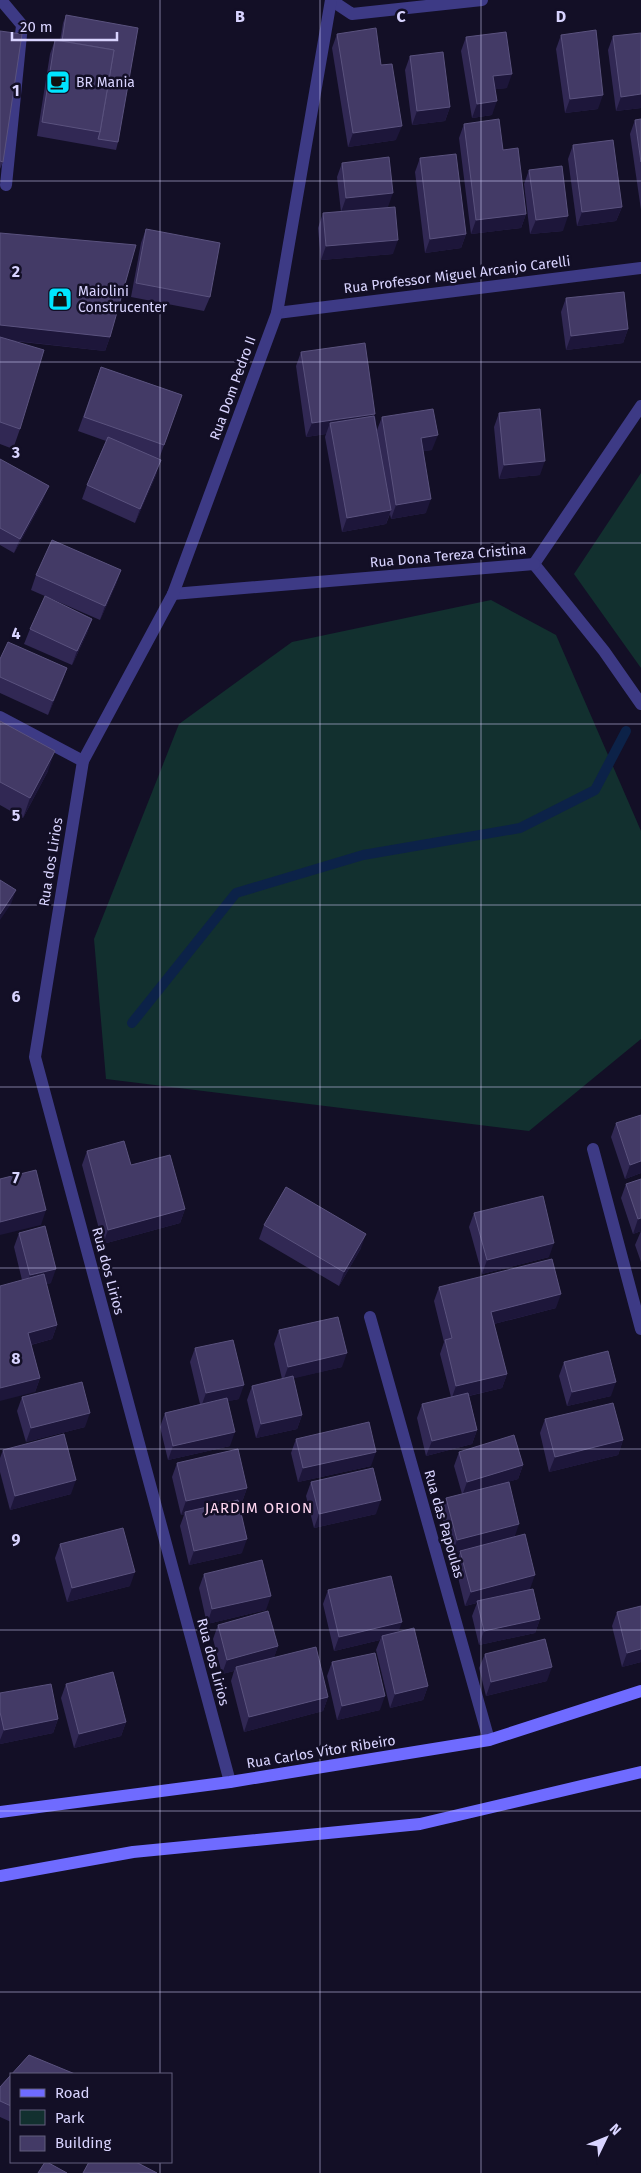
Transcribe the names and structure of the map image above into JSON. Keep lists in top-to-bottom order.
{
  "streets": {
    "street": [
      "Rua Professor Miguel Arcanjo Carelli",
      "Rua Dom Pedro II",
      "Rua Dona Tereza Cristina",
      "Rua dos Lirios",
      "Rua das Papoulas",
      "Rua Carlos Vítor Ribeiro"
    ]
  },
  "crossings": [
    ["Rua Professor Miguel Arcanjo Carelli", "Rua Dom Pedro II"],
    ["Rua Dom Pedro II", "Rua Dona Tereza Cristina"],
    ["Rua Dom Pedro II", "Rua dos Lirios"],
    ["Rua dos Lirios", "Rua Carlos Vítor Ribeiro"],
    ["Rua das Papoulas", "Rua Carlos Vítor Ribeiro"]
  ],
  "districts": ["JARDIM ORION"],
  "places": {
    "cafe": ["BR Mania"],
    "shop": ["Maiolini Construcenter"]
  },
  "legend": ["Road", "Park", "Building"],
  "scale_bar": "20 m",
  "north": "top right",
  "grid": {
    "columns": ["B", "C", "D"],
    "rows": [
      "1",
      "2",
      "3",
      "4",
      "5",
      "6",
      "7",
      "8",
      "9"
    ]
  }
}
